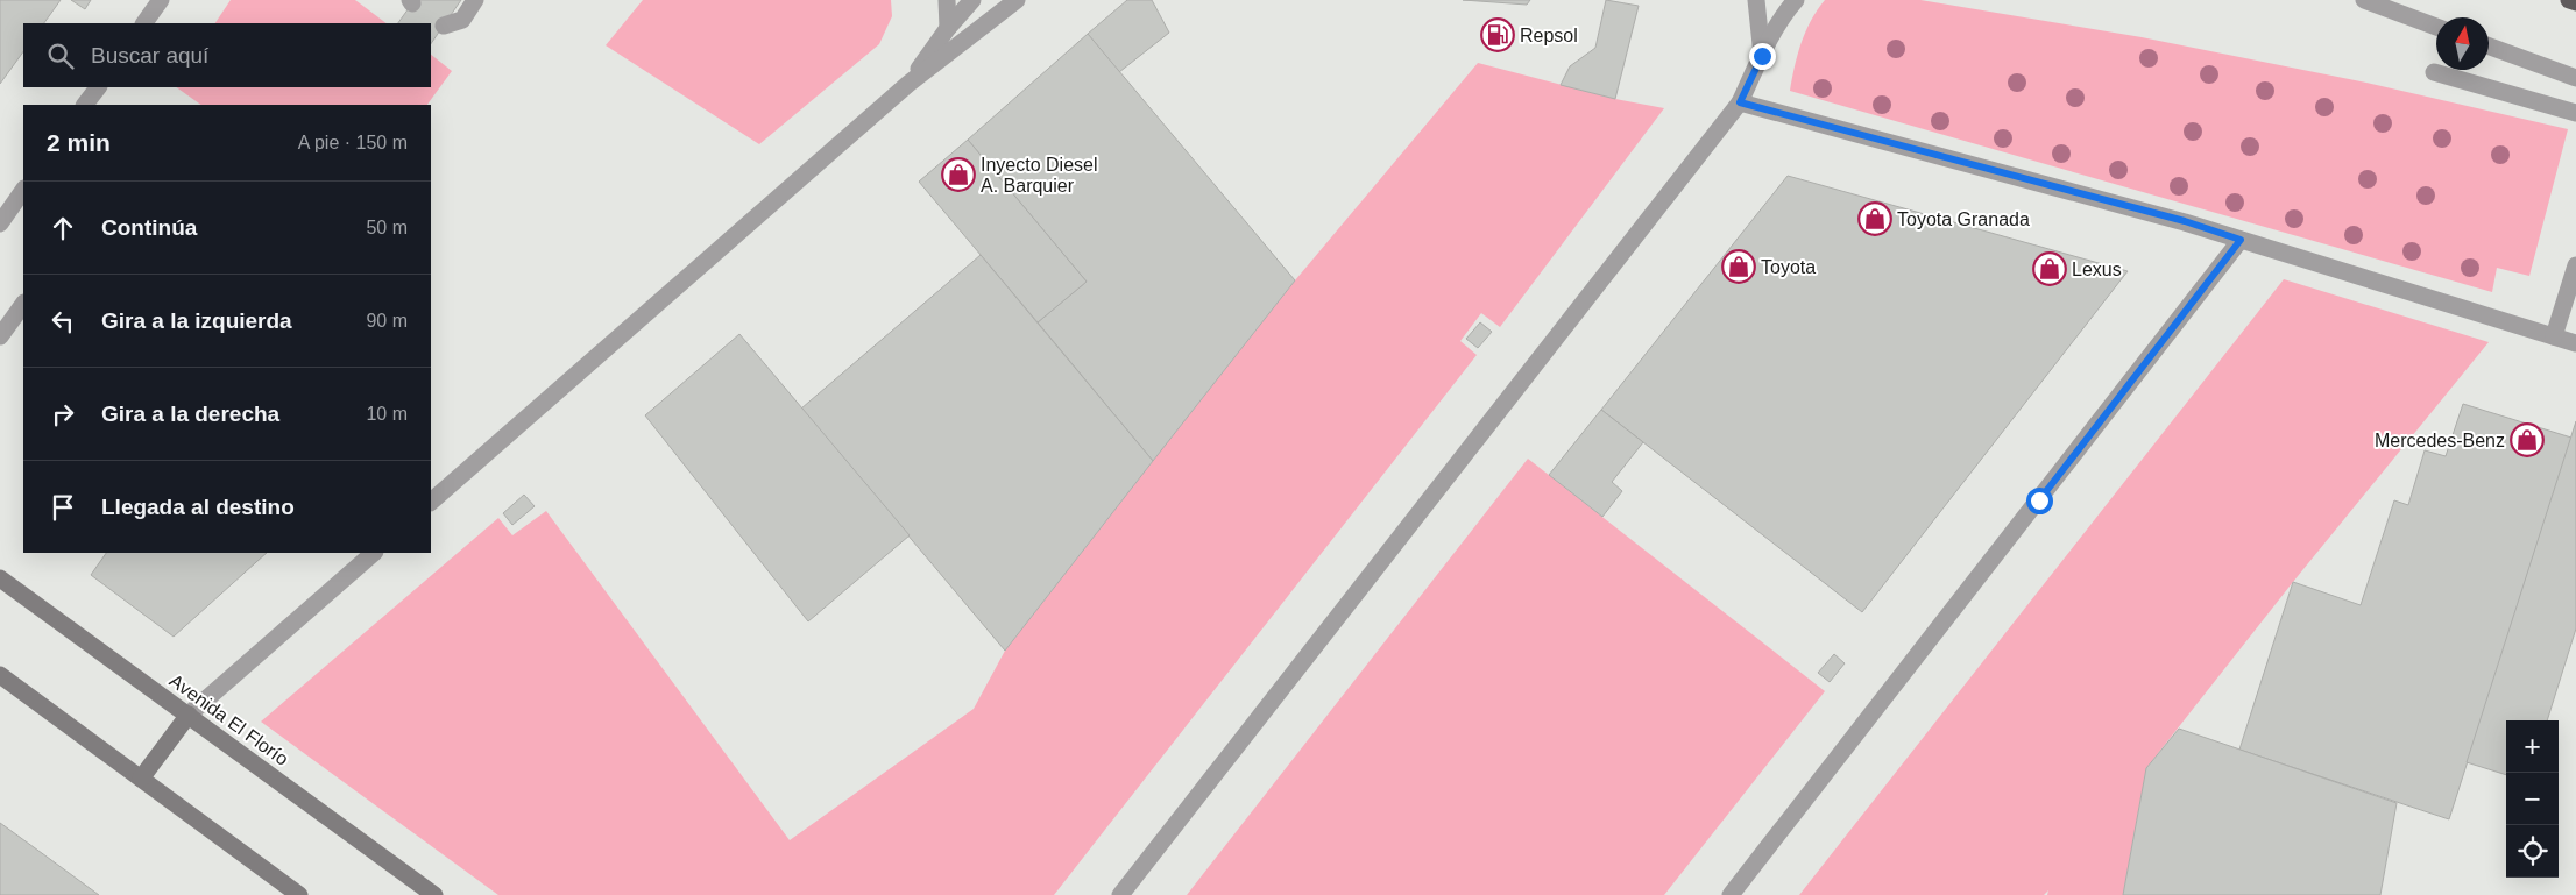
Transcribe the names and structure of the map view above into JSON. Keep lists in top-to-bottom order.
{
  "streets": {
    "main road": ["Avenida El Florío"]
  },
  "places": {
    "fuel station": ["Repsol"],
    "shop": [
      "Inyecto Diesel A. Barquier",
      "Toyota Granada",
      "Toyota",
      "Lexus",
      "Mercedes-Benz"
    ]
  },
  "north": "top",
  "page": {
    "search": "Buscar aquí",
    "heading": ["2 min", "A pie · 150 m"],
    "list": [
      ["Continúa", "50 m"],
      ["Gira a la izquierda", "90 m"],
      ["Gira a la derecha", "10 m"],
      "Llegada al destino"
    ],
    "map_buttons": ["+", "−"]
  }
}
